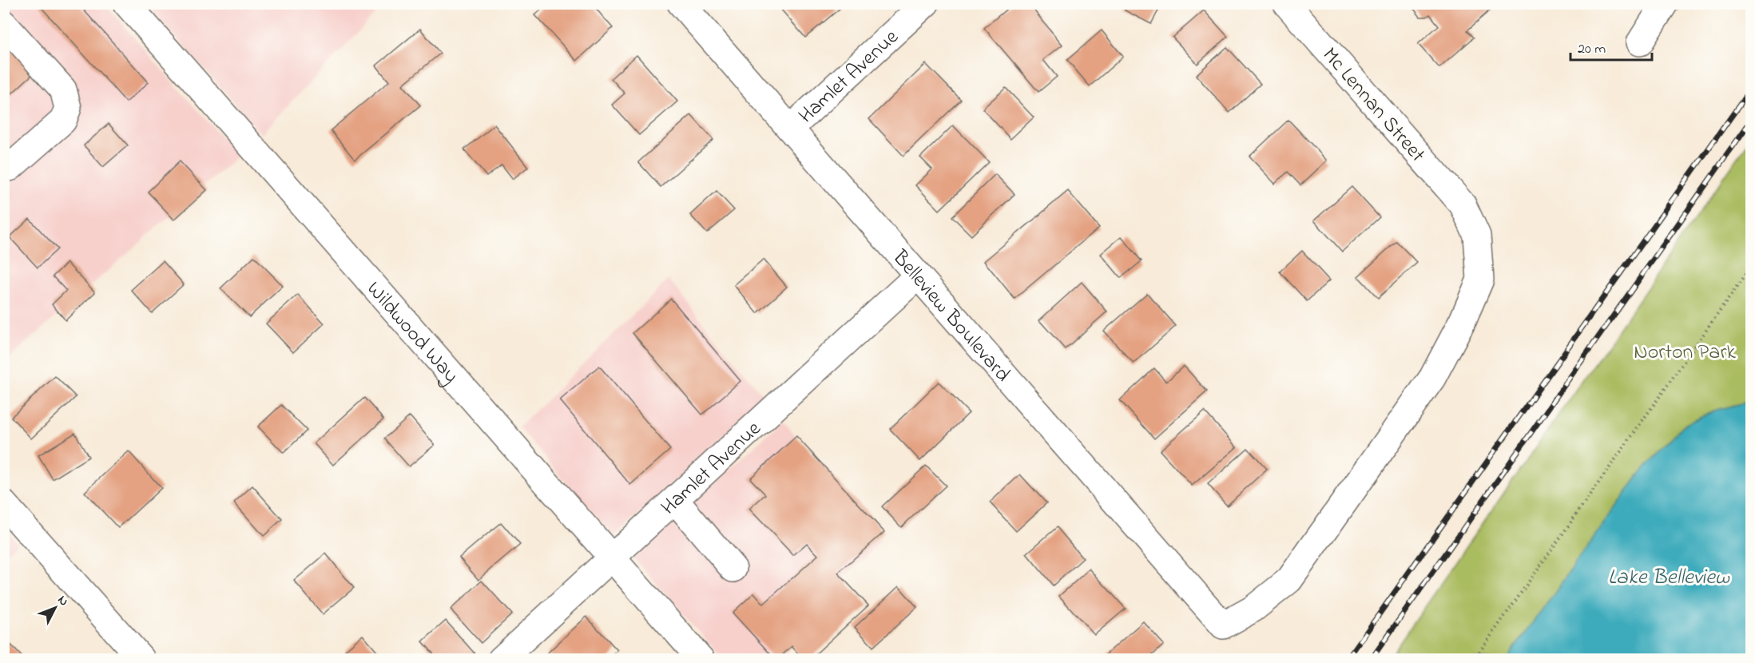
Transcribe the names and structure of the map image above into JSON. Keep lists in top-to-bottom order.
{
  "streets": {
    "street": [
      "Hamlet Avenue",
      "Mc Lennan Street",
      "Belleview Boulevard",
      "Wildwood Way"
    ]
  },
  "crossings": [
    ["Hamlet Avenue", "Belleview Boulevard"],
    ["Hamlet Avenue", "Wildwood Way"],
    ["Mc Lennan Street", "Belleview Boulevard"]
  ],
  "water": ["Lake Belleview"],
  "parks": ["Norton Park"],
  "scale_bar": "20 m",
  "north": "top right"
}
